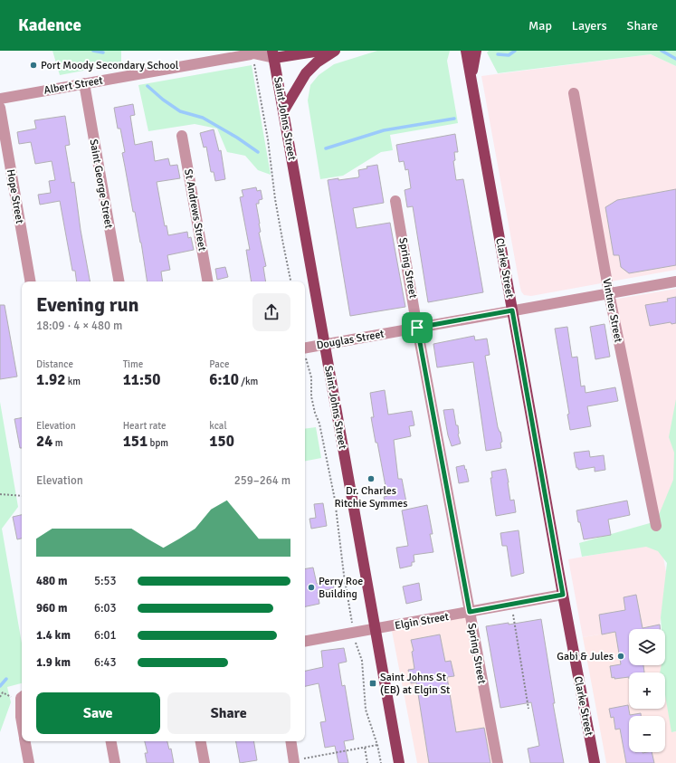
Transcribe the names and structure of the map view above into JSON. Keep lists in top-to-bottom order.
{
  "streets": {
    "main road": ["Saint Johns Street", "Clarke Street"],
    "street": [
      "Albert Street",
      "Saint George Street",
      "Hope Street",
      "St Andrews Street",
      "Spring Street",
      "Vintner Street",
      "Douglas Street",
      "Elgin Street"
    ]
  },
  "crossings": [
    ["Albert Street", "Saint Johns Street"],
    ["Albert Street", "Saint George Street"],
    ["Saint Johns Street", "Douglas Street"],
    ["Saint Johns Street", "Elgin Street"],
    ["Spring Street", "Douglas Street"],
    ["Spring Street", "Elgin Street"],
    ["Clarke Street", "Douglas Street"],
    ["Clarke Street", "Elgin Street"],
    ["Vintner Street", "Douglas Street"]
  ],
  "places": {
    "other": [
      "Port Moody Secondary School",
      "Dr. Charles Ritchie Symmes",
      "Perry Roe Building",
      "Gabi & Jules"
    ],
    "transit": ["Saint Johns St (EB) at Elgin St"]
  },
  "page": {
    "header": "Kadence",
    "nav": ["Map", "Layers", "Share"],
    "heading": ["Evening run", "18:09 · 4 × 480 m"],
    "stats": [
      ["Distance", "1.92 km"],
      ["Time", "11:50"],
      ["Pace", "6:10 /km"],
      ["Elevation", "24 m"],
      ["Heart rate", "151 bpm"],
      ["kcal", "150"]
    ],
    "chart": ["Elevation", "259–264 m"],
    "list": [
      {
        "name": "480 m",
        "note": "5:53"
      },
      {
        "name": "960 m",
        "note": "6:03"
      },
      {
        "name": "1.4 km",
        "note": "6:01"
      },
      {
        "name": "1.9 km",
        "note": "6:43"
      }
    ],
    "map_buttons": ["+", "−"],
    "buttons": ["Save", "Share"]
  }
}
